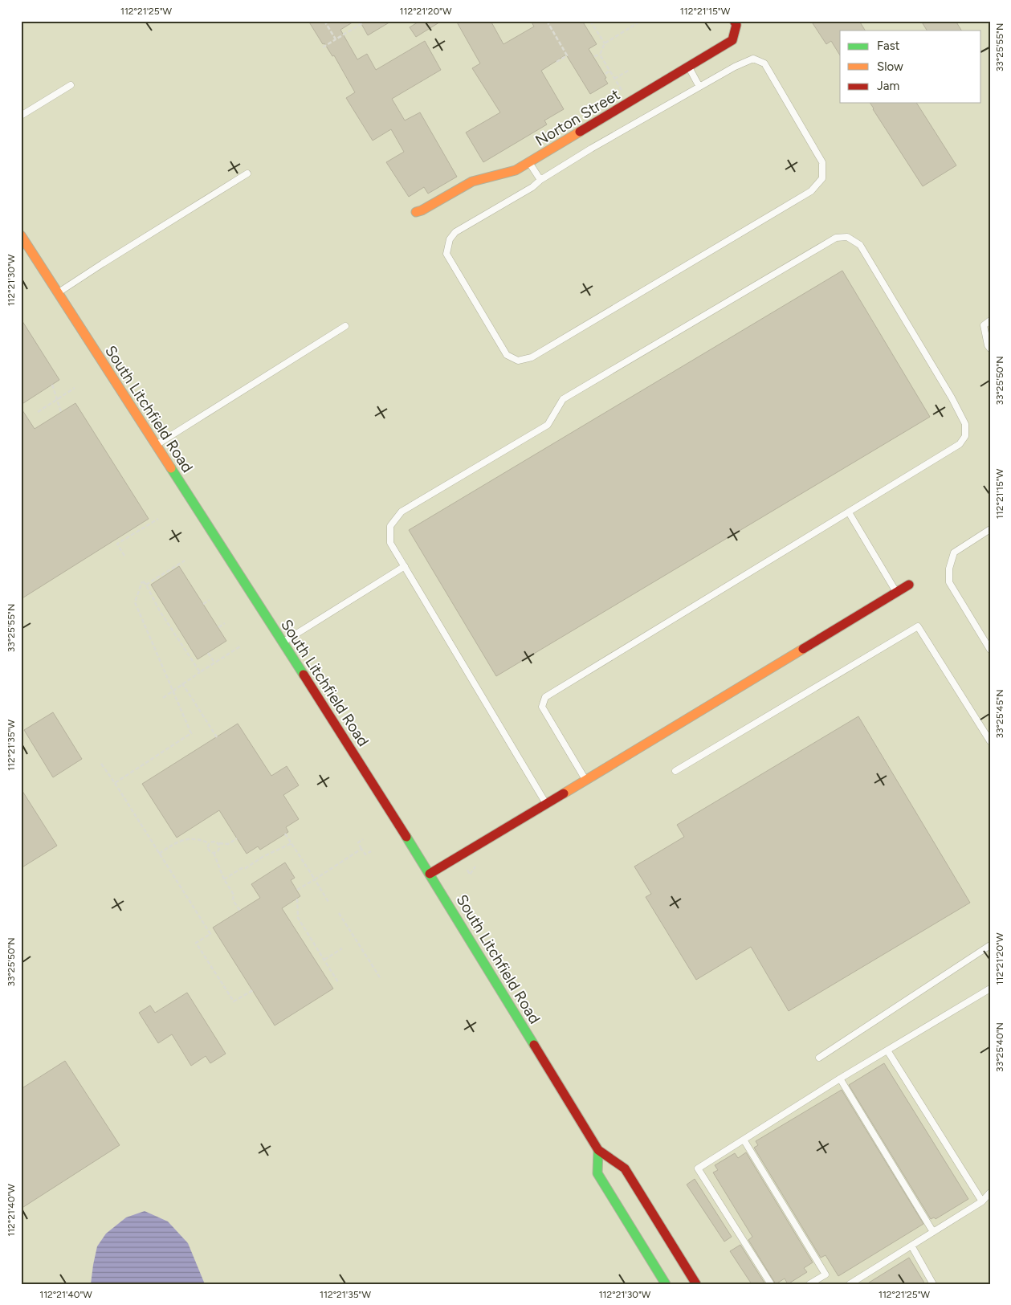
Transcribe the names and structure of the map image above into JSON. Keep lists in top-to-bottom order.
{
  "streets": {
    "main road": ["Norton Street", "South Litchfield Road"]
  },
  "legend": ["Fast", "Slow", "Jam"],
  "coordinates": [
    "112°21'25\"W",
    "112°21'20\"W",
    "112°21'15\"W",
    "33°25'55\"N",
    "112°21'30\"W",
    "33°25'50\"N",
    "33°25'45\"N",
    "112°21'35\"W",
    "33°25'40\"N",
    "112°21'40\"W"
  ]
}
